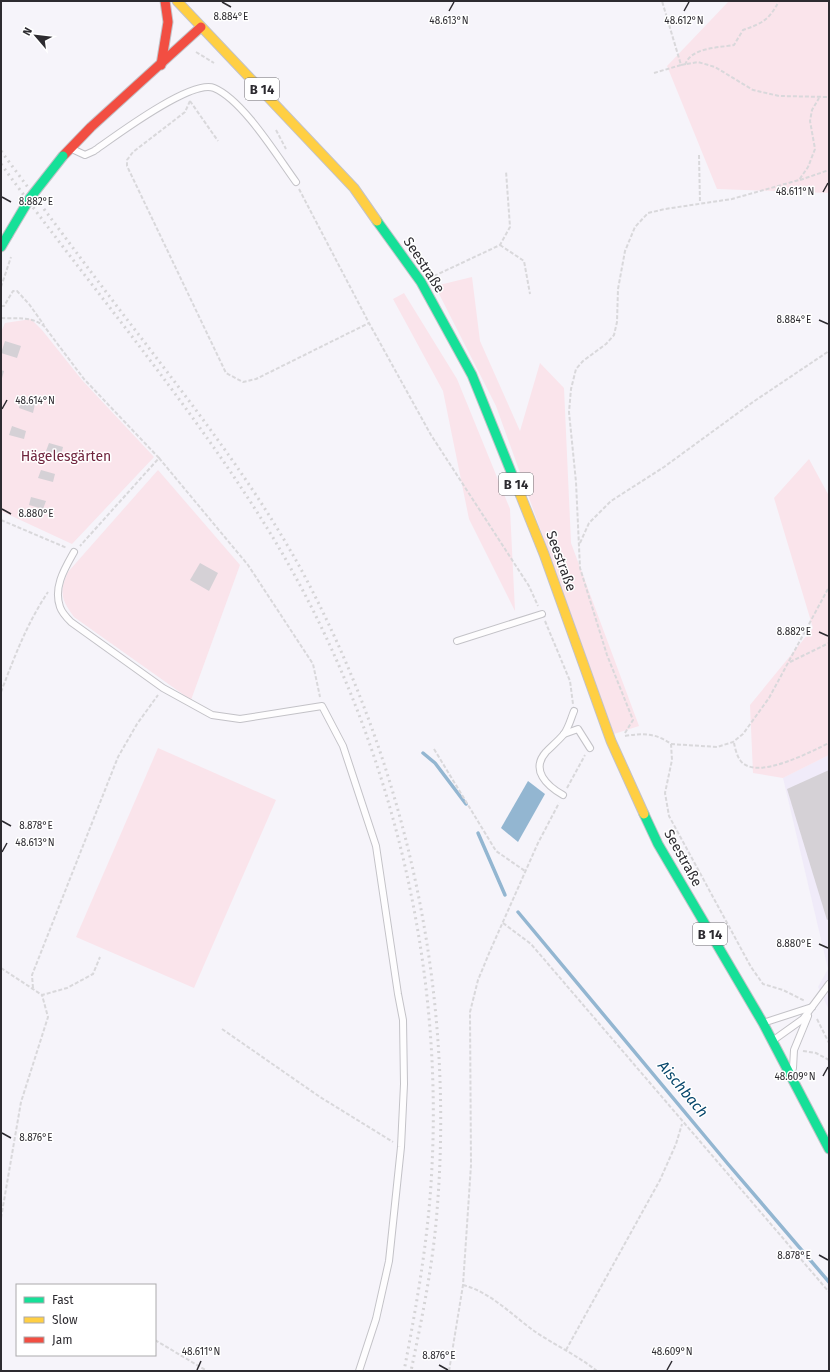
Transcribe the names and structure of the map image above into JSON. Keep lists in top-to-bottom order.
{
  "streets": {
    "main road": ["B 14", "Seestraße"]
  },
  "crossings": [
    ["B 14", "Seestraße"]
  ],
  "water": ["Aischbach"],
  "parks": ["Hägelesgärten"],
  "legend": ["Fast", "Slow", "Jam"],
  "north": "top left",
  "coordinates": [
    "8.884°E",
    "48.613°N",
    "48.612°N",
    "48.611°N",
    "8.882°E",
    "48.614°N",
    "8.880°E",
    "8.878°E",
    "48.609°N",
    "8.876°E"
  ]
}
